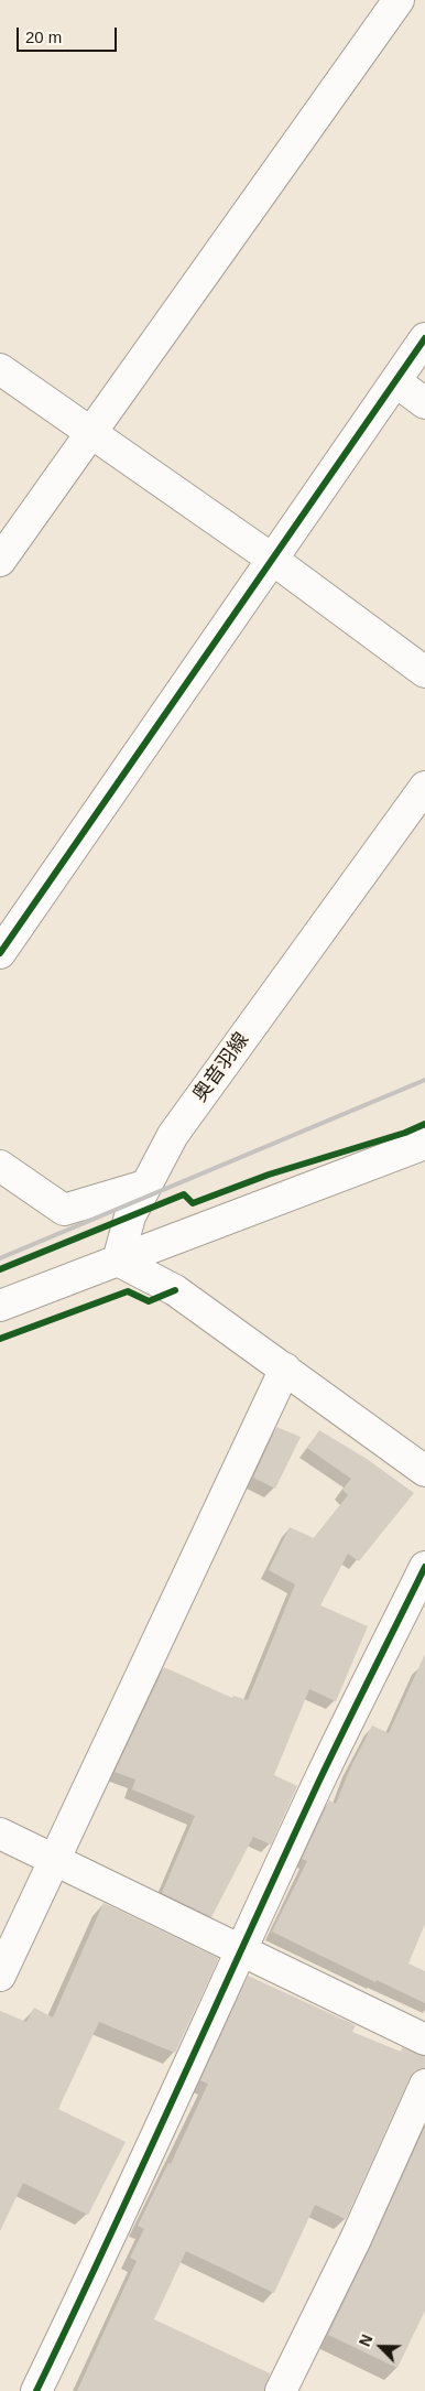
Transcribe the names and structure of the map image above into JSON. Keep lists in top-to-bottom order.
{
  "streets": {
    "street": ["奥音羽線"]
  },
  "scale_bar": "20 m",
  "north": "top left"
}
